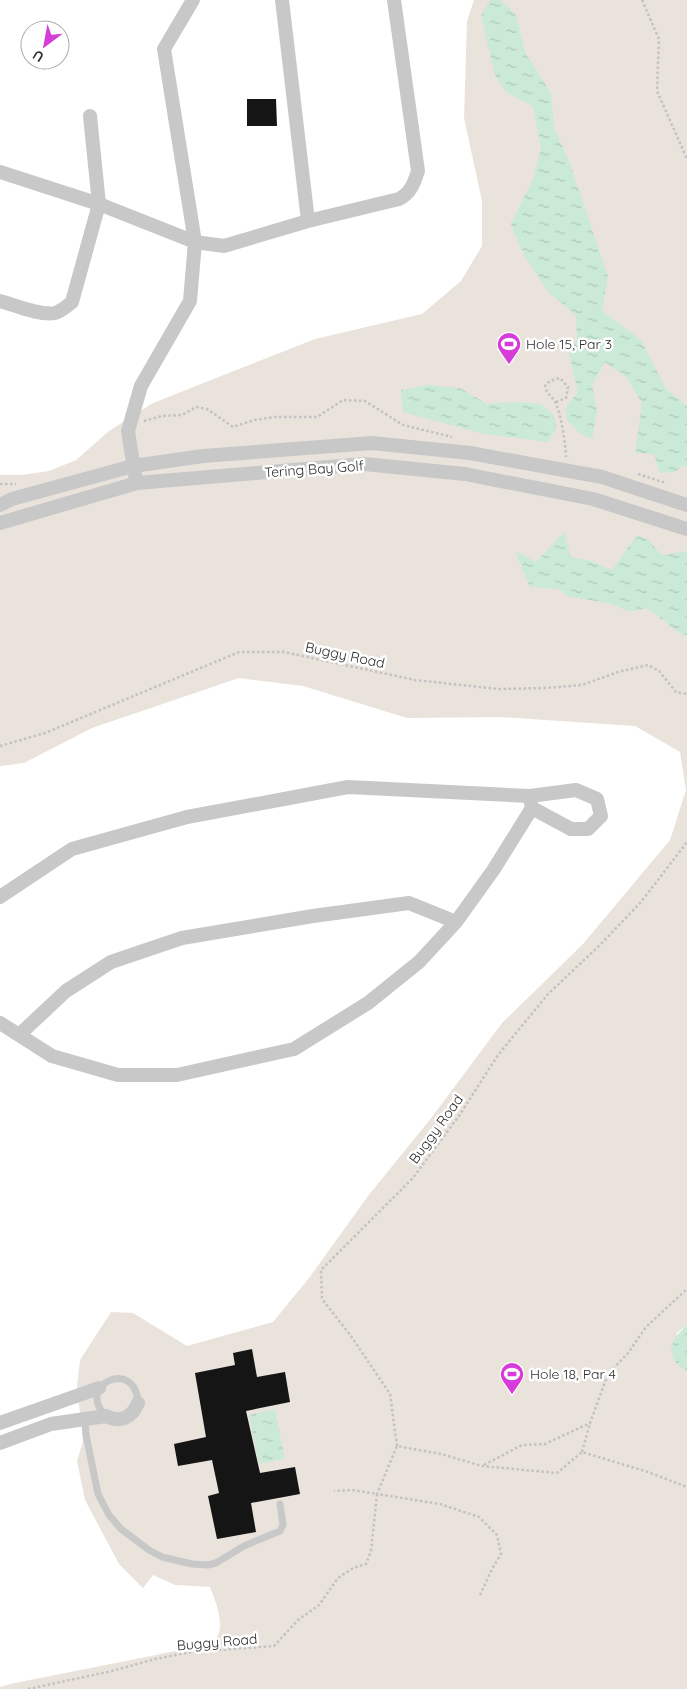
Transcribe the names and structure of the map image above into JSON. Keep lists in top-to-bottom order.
{
  "streets": {
    "street": ["Tering Bay Golf"],
    "path": ["Buggy Road"]
  },
  "places": {
    "sports": ["Hole 15, Par 3", "Hole 18, Par 4"]
  },
  "north": "bottom left"
}
